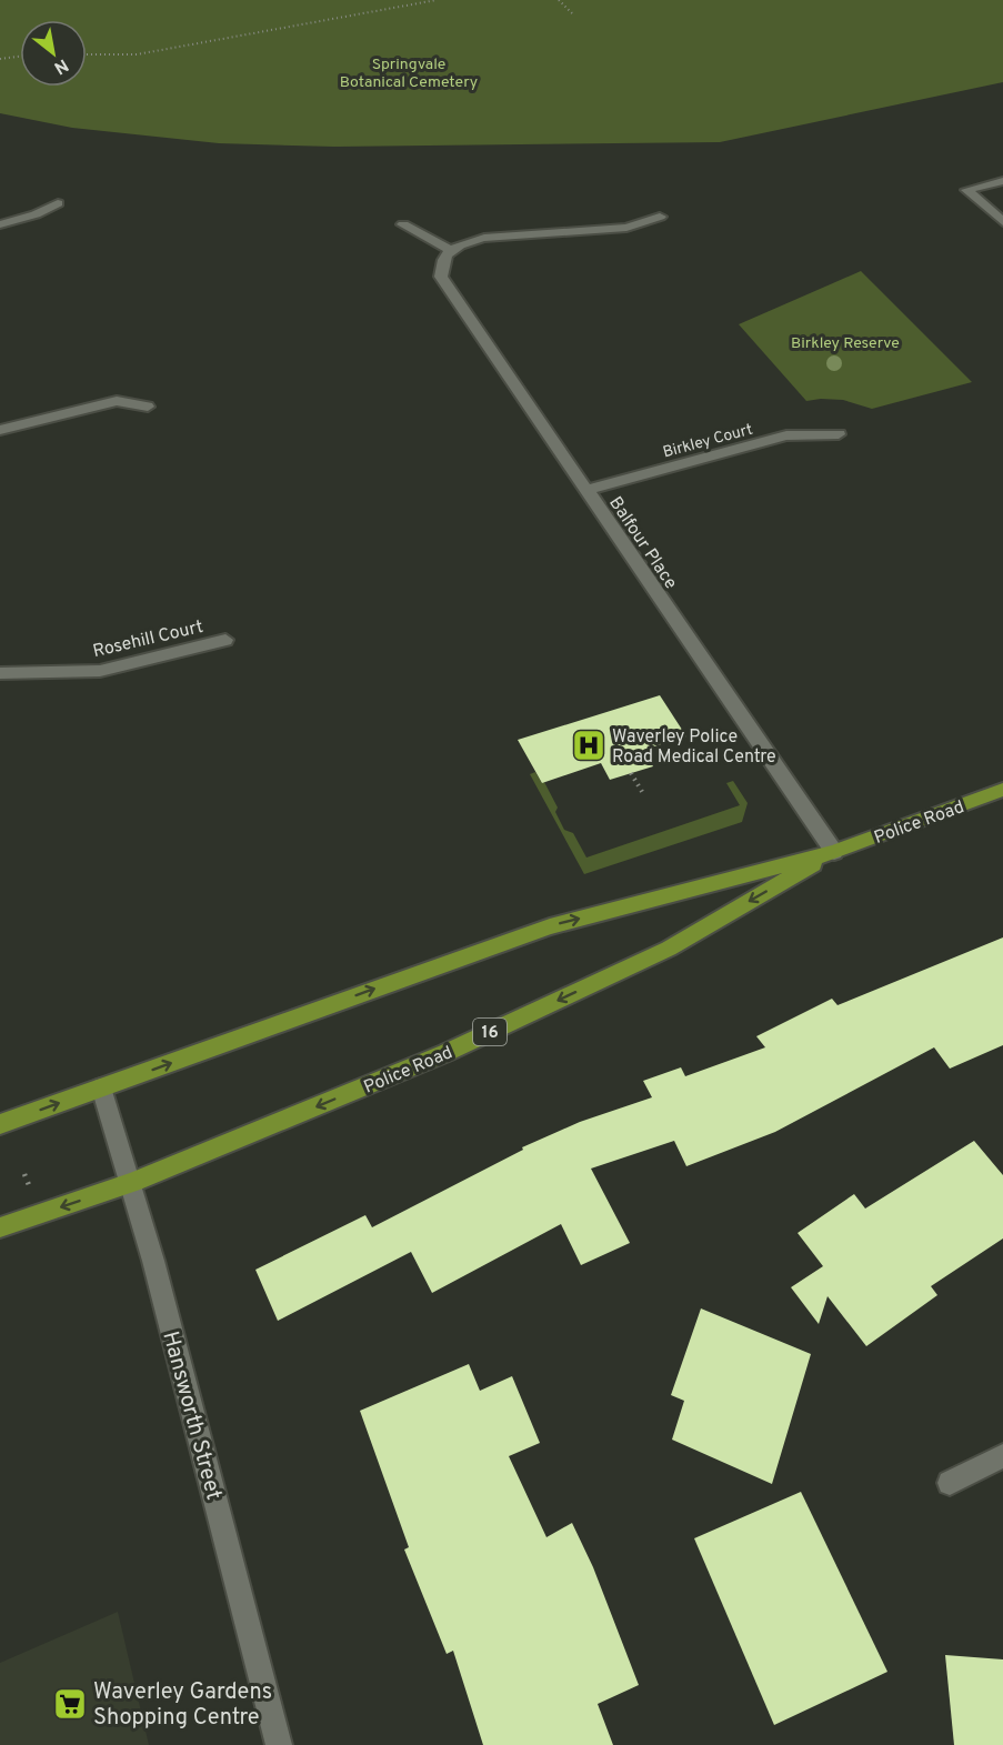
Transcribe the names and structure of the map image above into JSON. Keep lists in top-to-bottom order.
{
  "streets": {
    "main road": ["Police Road", "16"],
    "street": [
      "Birkley Court",
      "Balfour Place",
      "Rosehill Court",
      "Hansworth Street"
    ]
  },
  "crossings": [
    ["Birkley Court", "Balfour Place"],
    ["Balfour Place", "Police Road"],
    ["Police Road", "Hansworth Street"]
  ],
  "parks": ["Springvale Botanical Cemetery", "Birkley Reserve"],
  "places": {
    "hospital": ["Waverley Police Road Medical Centre"],
    "supermarket": ["Waverley Gardens Shopping Centre"]
  },
  "north": "bottom right"
}
